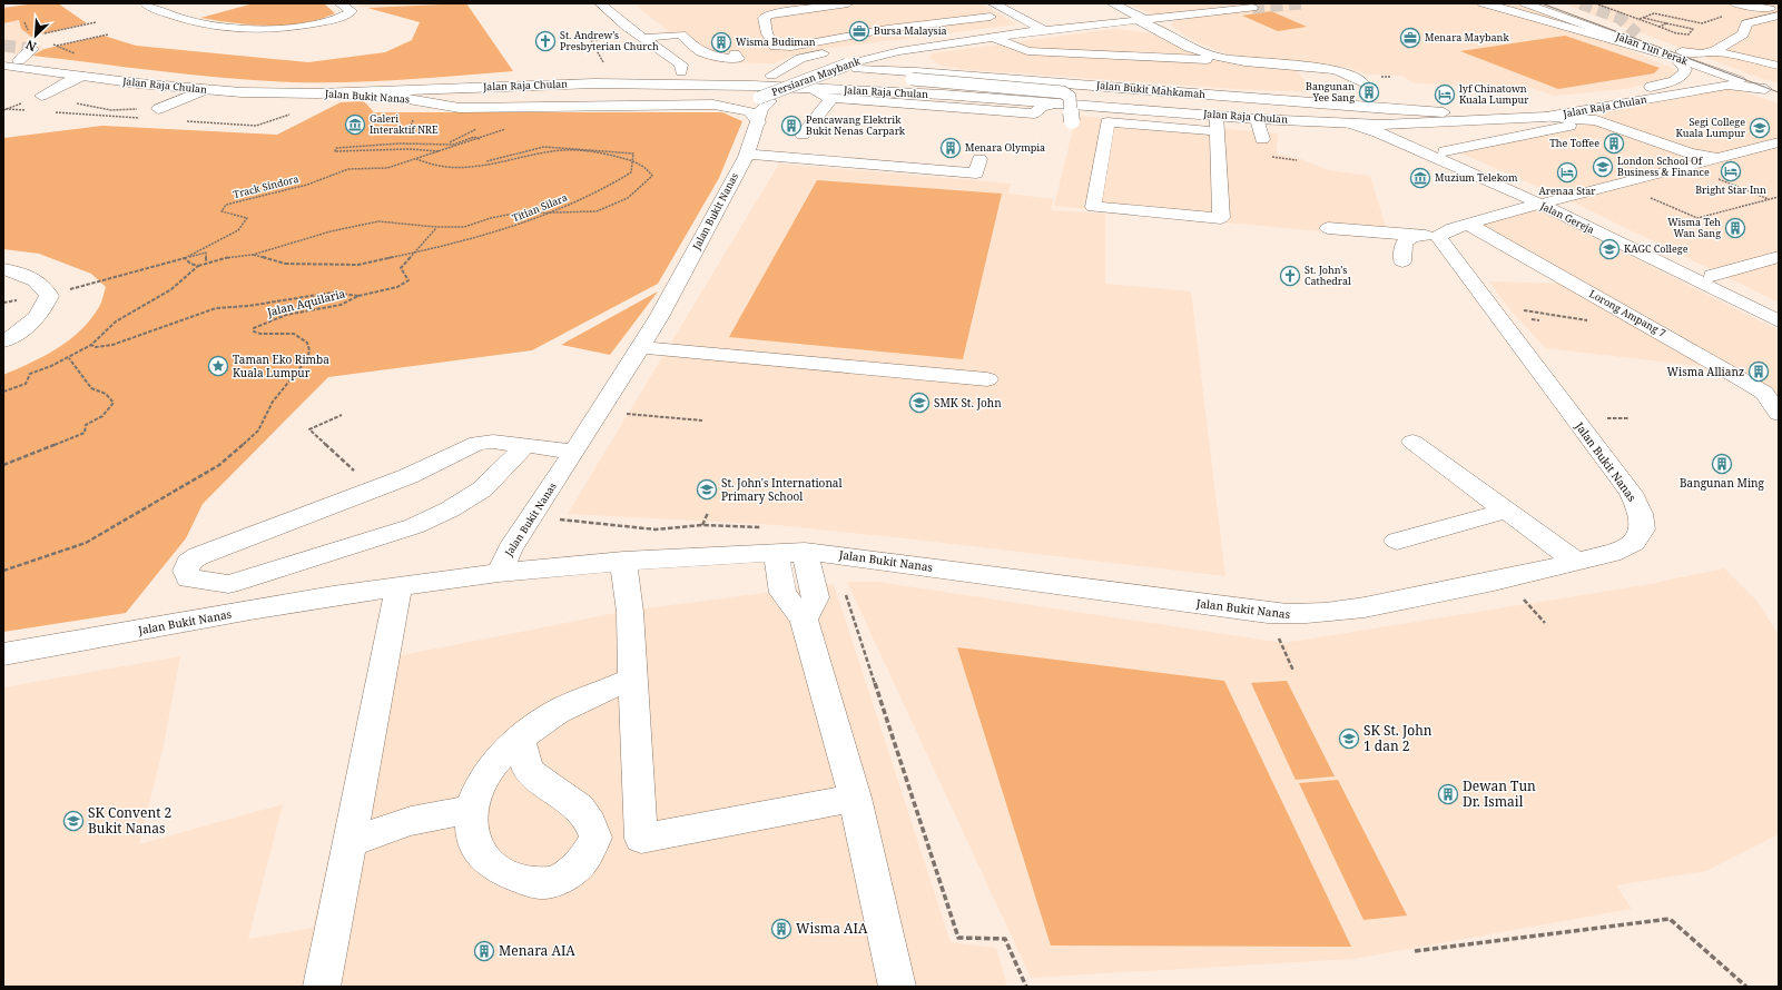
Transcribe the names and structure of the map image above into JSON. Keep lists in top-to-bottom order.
{
  "streets": {
    "street": [
      "Jalan Tun Perak",
      "Persiaran Maybank",
      "Jalan Raja Chulan",
      "Jalan Bukit Mahkamah",
      "Jalan Bukit Nanas",
      "Jalan Gereja",
      "Lorong Ampang 7"
    ],
    "path": ["Track Sindora", "Titian Silara", "Jalan Aquilaria"]
  },
  "crossings": [
    ["Jalan Tun Perak", "Jalan Raja Chulan"],
    ["Persiaran Maybank", "Jalan Raja Chulan"],
    ["Persiaran Maybank", "Jalan Bukit Mahkamah"],
    ["Persiaran Maybank", "Jalan Bukit Nanas"],
    ["Jalan Raja Chulan", "Jalan Bukit Mahkamah"],
    ["Jalan Raja Chulan", "Jalan Bukit Nanas"],
    ["Jalan Raja Chulan", "Jalan Gereja"]
  ],
  "places": {
    "office": ["Bursa Malaysia", "Menara Maybank"],
    "church": ["St. Andrew's Presbyterian Church", "St. John's Cathedral"],
    "building": [
      "Wisma Budiman",
      "Bangunan Yee Sang",
      "Pencawang Elektrik Bukit Nenas Carpark",
      "The Toffee",
      "Menara Olympia",
      "Wisma Teh Wan Sang",
      "Wisma Allianz",
      "Bangunan Ming",
      "Dewan Tun Dr. Ismail",
      "Wisma AIA",
      "Menara AIA"
    ],
    "hotel": ["lyf Chinatown Kuala Lumpur", "Bright Star Inn", "Arenaa Star"],
    "museum": ["Galeri Interaktif NRE", "Muzium Telekom"],
    "school or university": [
      "Segi College Kuala Lumpur",
      "London School Of Business & Finance",
      "KAGC College",
      "SMK St. John",
      "St. John's International Primary School",
      "SK St. John 1 dan 2",
      "SK Convent 2 Bukit Nanas"
    ],
    "place": ["Taman Eko Rimba Kuala Lumpur"]
  },
  "north": "bottom left"
}
